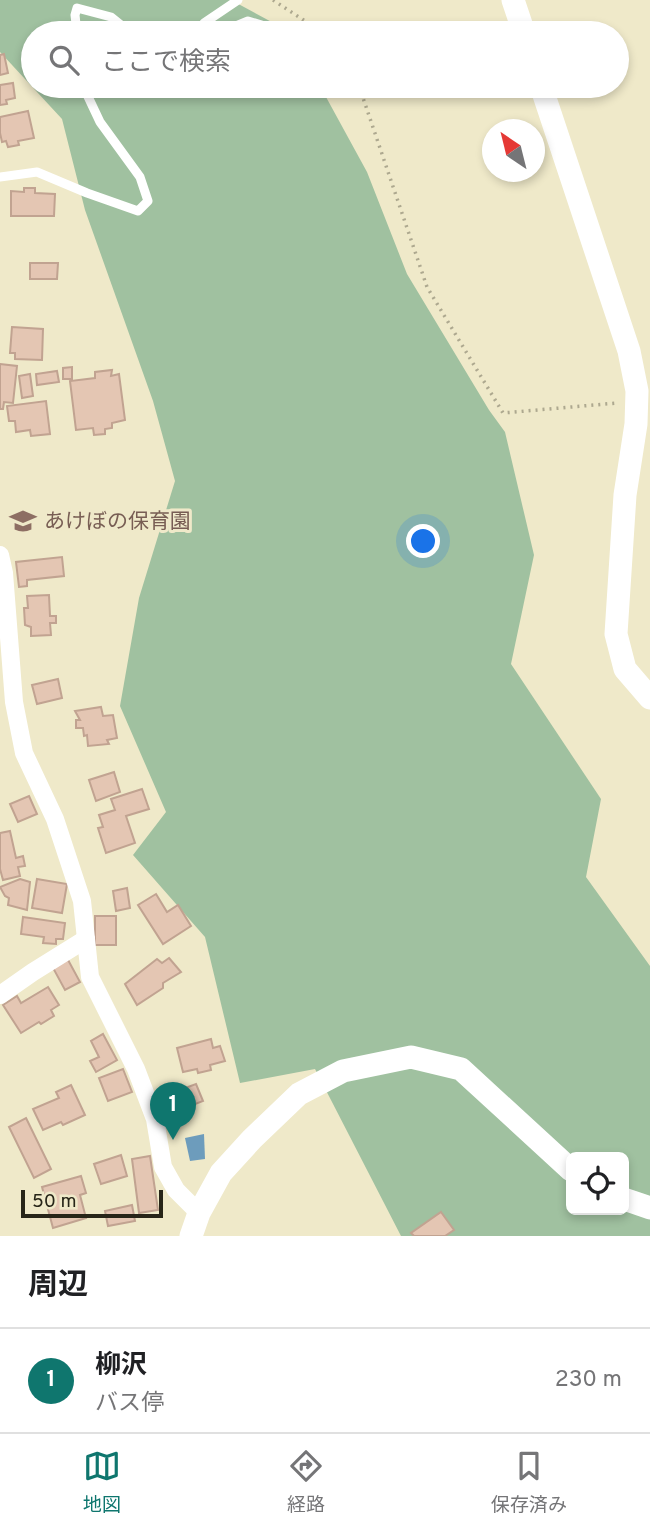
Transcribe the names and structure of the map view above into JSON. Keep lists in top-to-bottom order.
{
  "places": {
    "school or university": ["あけぼの保育園"]
  },
  "scale_bar": "50 m",
  "north": "top left",
  "page": {
    "search": "ここで検索",
    "pins": "1",
    "scale": "50 m",
    "heading": "周辺",
    "list": [
      {
        "mark": "1",
        "name": "柳沢",
        "note": "バス停",
        "value": "230 m"
      }
    ],
    "nav": ["地図", "経路", "保存済み"]
  }
}
